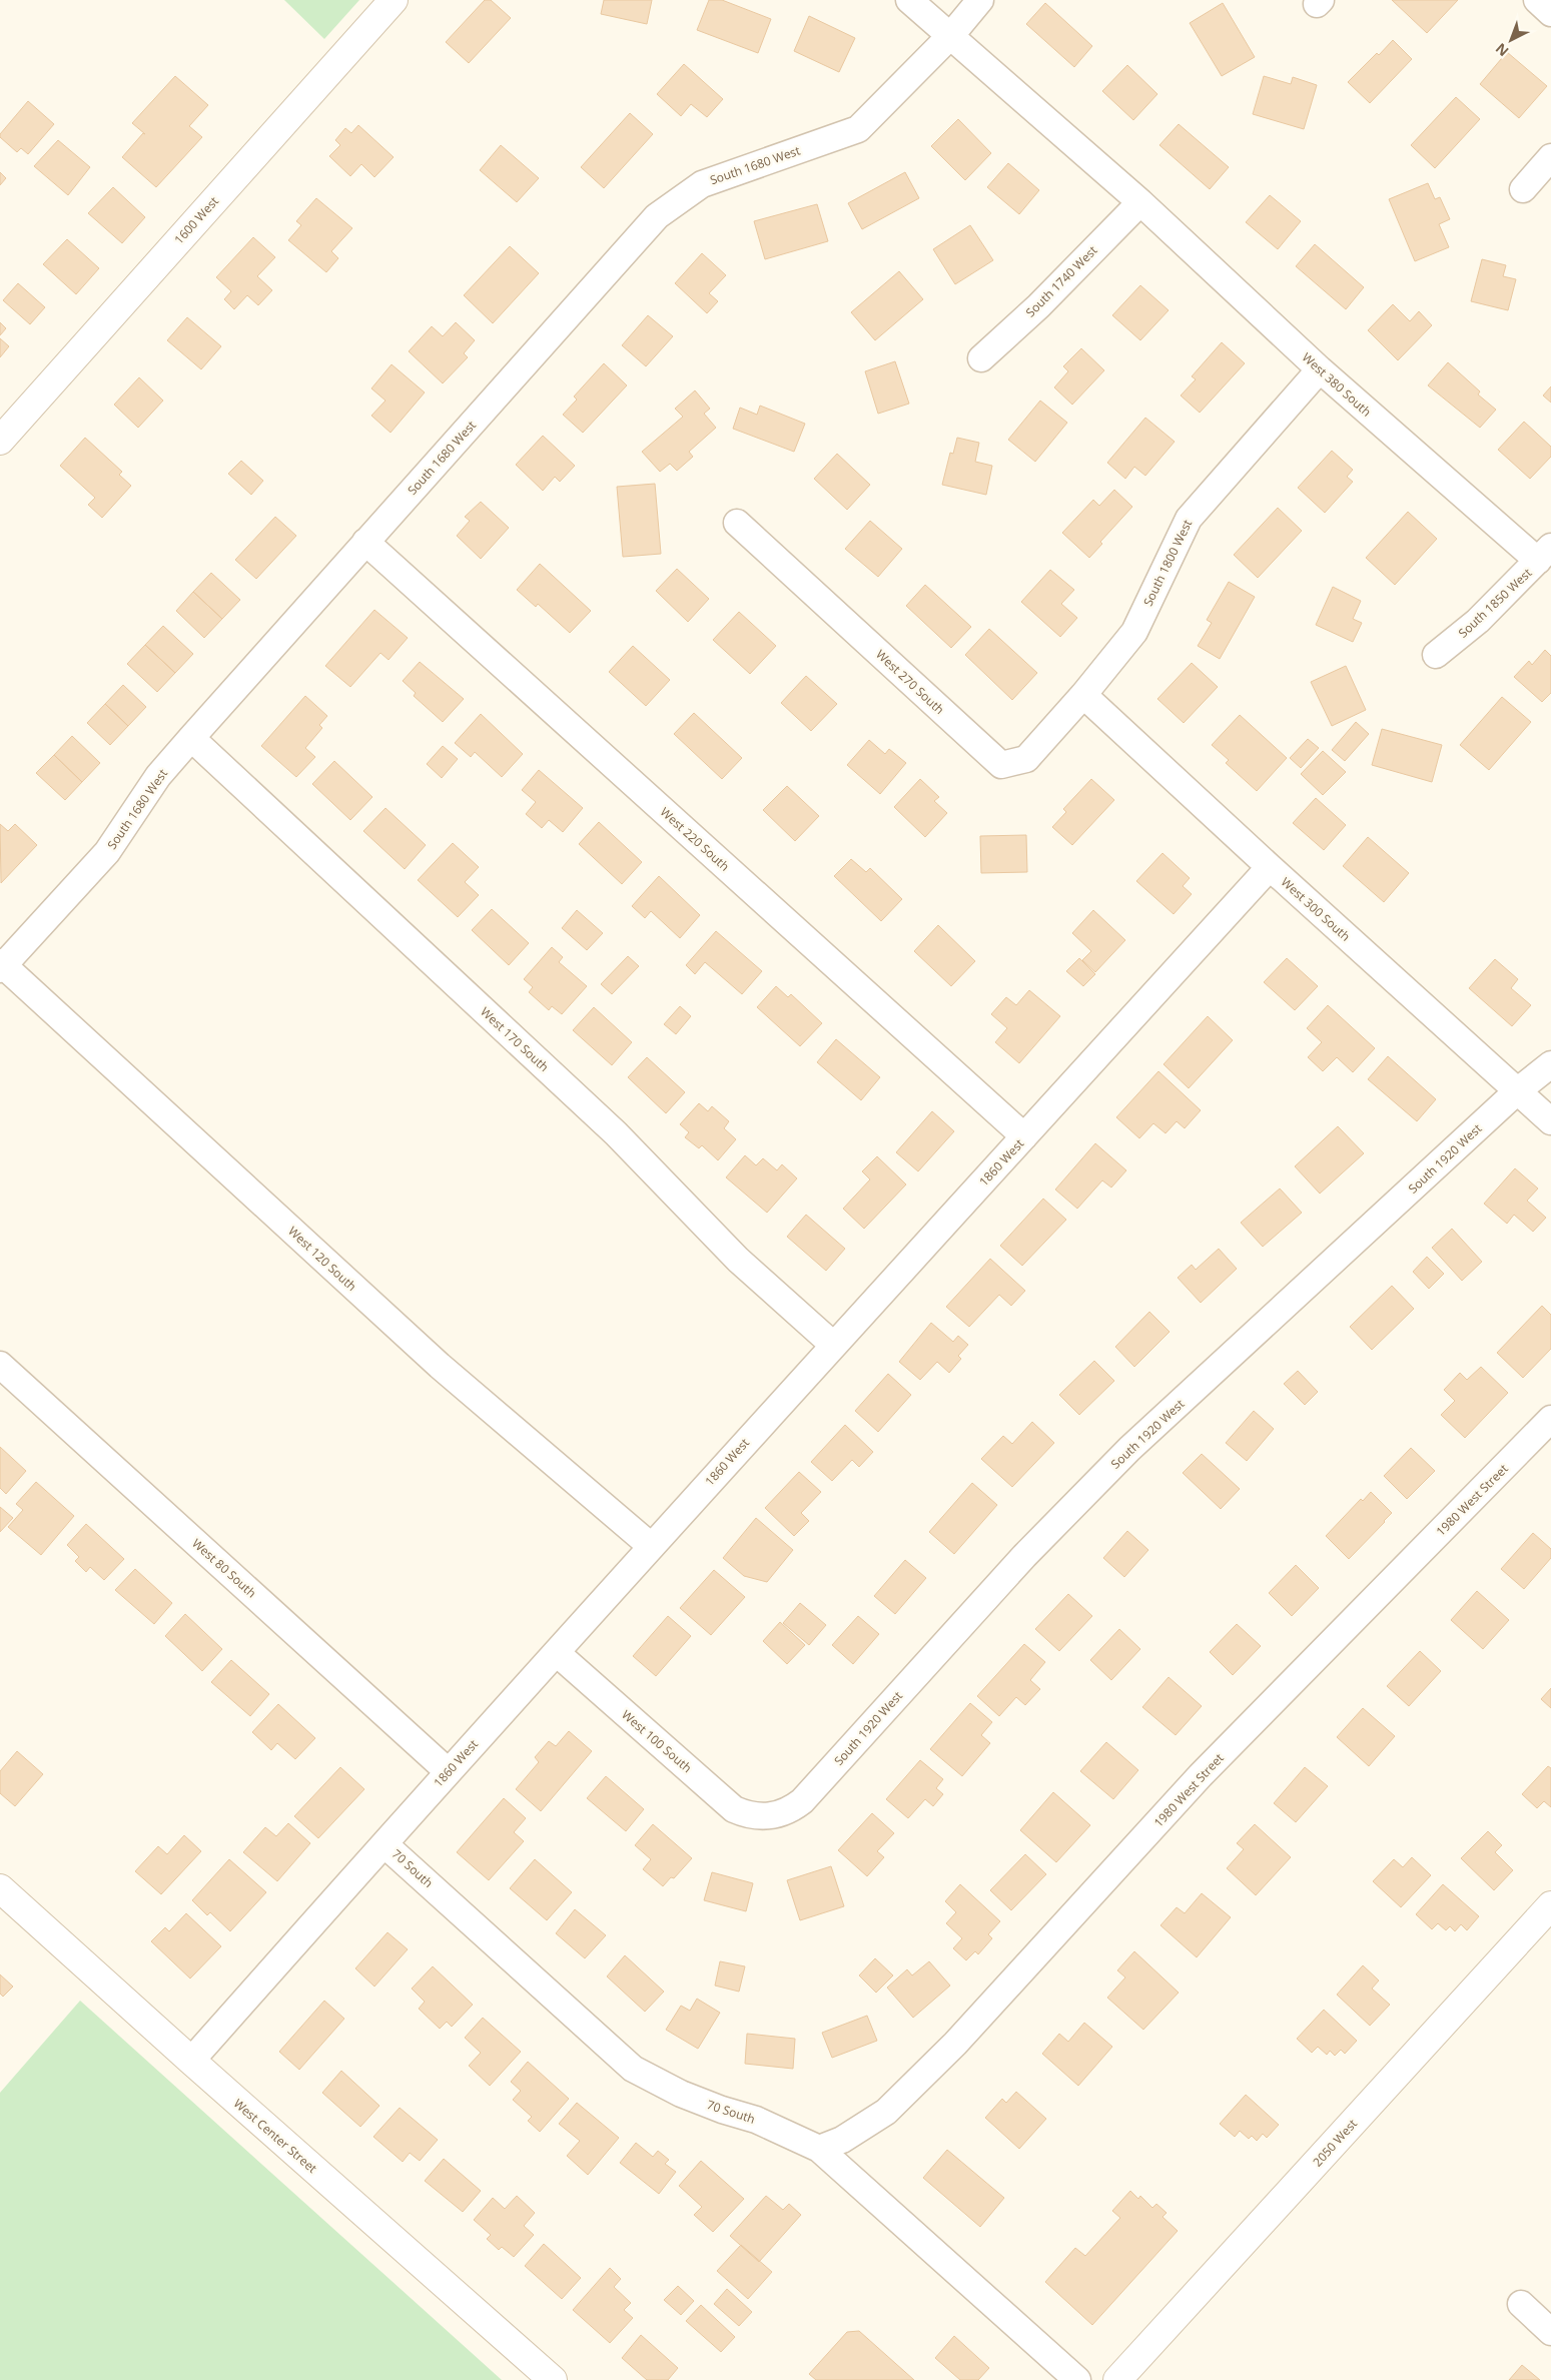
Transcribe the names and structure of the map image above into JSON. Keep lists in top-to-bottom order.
{
  "streets": {
    "street": [
      "South 1680 West",
      "1600 West",
      "South 1740 West",
      "West 380 South",
      "South 1800 West",
      "South 1850 West",
      "West 270 South",
      "West 220 South",
      "West 300 South",
      "West 170 South",
      "South 1920 West",
      "1860 West",
      "West 120 South",
      "1980 West Street",
      "West 80 South",
      "West 100 South",
      "70 South",
      "West Center Street",
      "2050 West"
    ]
  },
  "crossings": [
    ["South 1680 West", "West 220 South"],
    ["South 1680 West", "West 170 South"],
    ["South 1680 West", "West 120 South"],
    ["South 1740 West", "West 380 South"],
    ["West 380 South", "South 1800 West"],
    ["West 380 South", "South 1850 West"],
    ["South 1800 West", "West 270 South"],
    ["South 1800 West", "West 300 South"],
    ["West 270 South", "West 300 South"],
    ["West 220 South", "1860 West"],
    ["West 300 South", "South 1920 West"],
    ["West 300 South", "1860 West"],
    ["West 170 South", "1860 West"],
    ["South 1920 West", "West 100 South"],
    ["1860 West", "West 120 South"],
    ["1860 West", "West 80 South"],
    ["1860 West", "West 100 South"],
    ["1860 West", "70 South"],
    ["1860 West", "West Center Street"],
    ["1980 West Street", "70 South"]
  ],
  "north": "bottom left"
}
